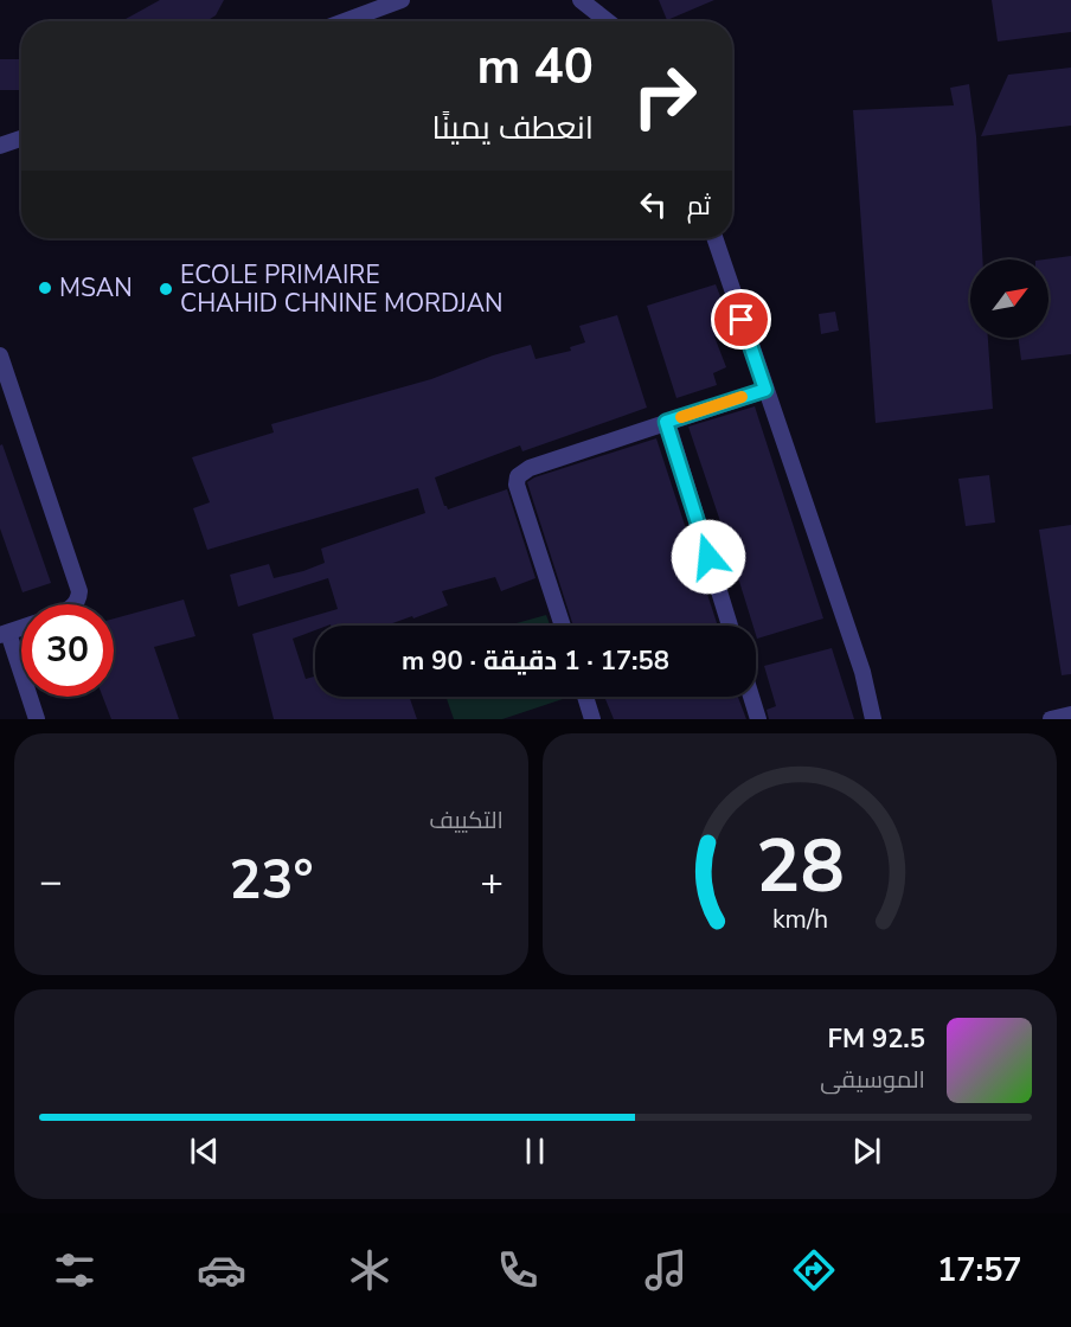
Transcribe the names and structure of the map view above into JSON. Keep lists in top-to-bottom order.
{
  "places": ["MSAN", "ECOLE PRIMAIRE CHAHID CHNINE MORDJAN"],
  "north": "top right",
  "page": {
    "turn": ["40 m", "انعطف يمينًا"],
    "then": "ثم",
    "limit": "30",
    "trip": "17:58 · 1 دقيقة · 90 m",
    "tile": "التكييف",
    "heat": ["−", "23°", "+"],
    "song": ["92.5 FM", "الموسيقى"],
    "tabs": "17:57",
    "gauge": ["28", "km/h"]
  }
}
